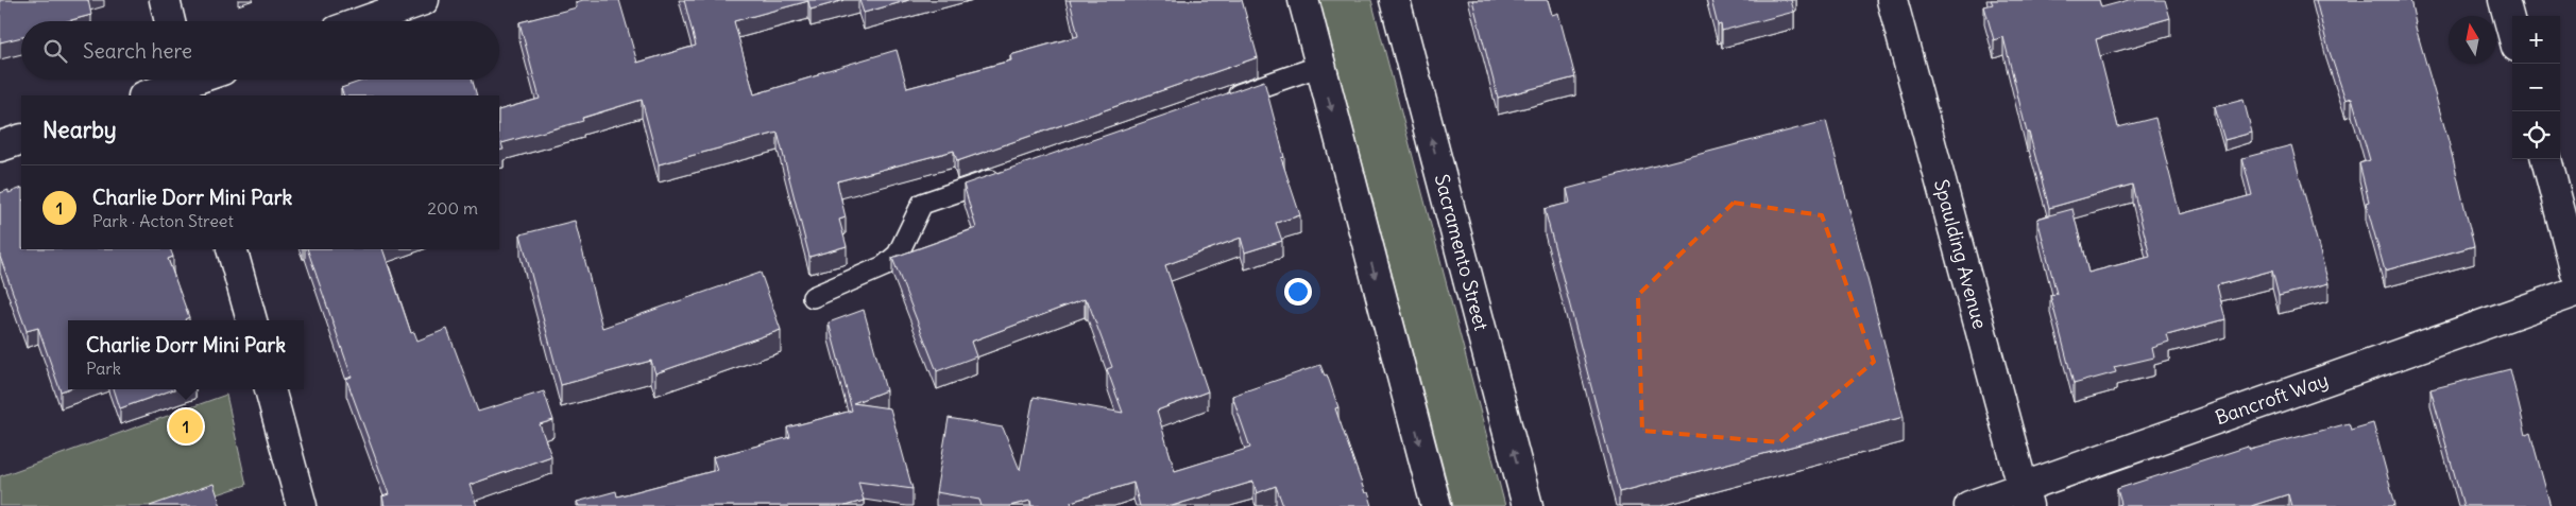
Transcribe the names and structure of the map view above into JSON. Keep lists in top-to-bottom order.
{
  "streets": {
    "street": ["Spaulding Avenue", "Sacramento Street", "Bancroft Way"]
  },
  "crossings": [
    ["Spaulding Avenue", "Bancroft Way"]
  ],
  "north": "top",
  "page": {
    "map_buttons": ["+", "−"],
    "search": "Search here",
    "heading": "Nearby",
    "list": [
      {
        "mark": "1",
        "name": "Charlie Dorr Mini Park",
        "note": "Park · Acton Street",
        "value": "200 m"
      }
    ],
    "popup": ["Charlie Dorr Mini Park", "Park"],
    "pins": "1"
  }
}
